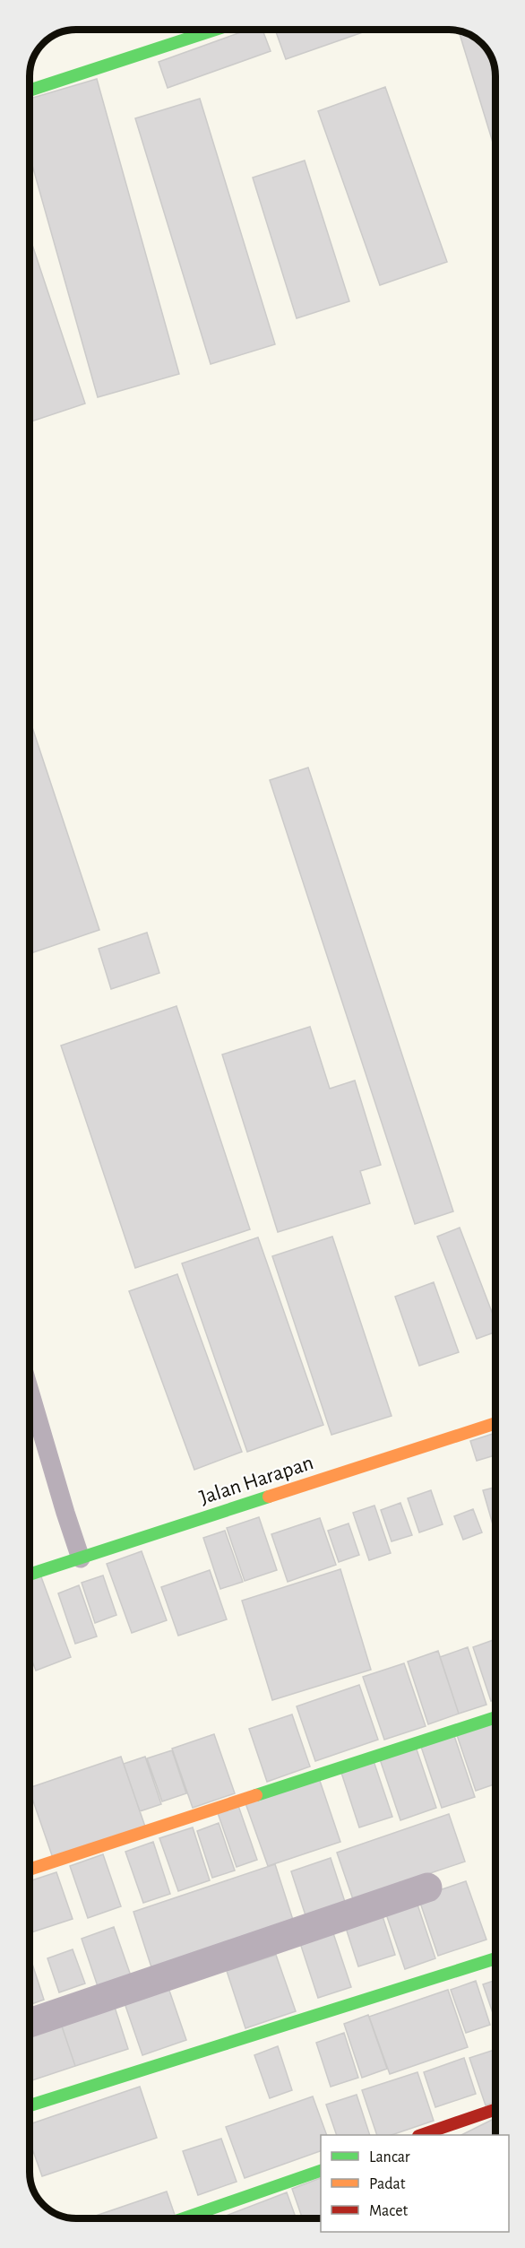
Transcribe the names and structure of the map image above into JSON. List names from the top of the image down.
{
  "streets": {
    "street": ["Jalan Harapan"]
  },
  "legend": ["Lancar", "Padat", "Macet"]
}
